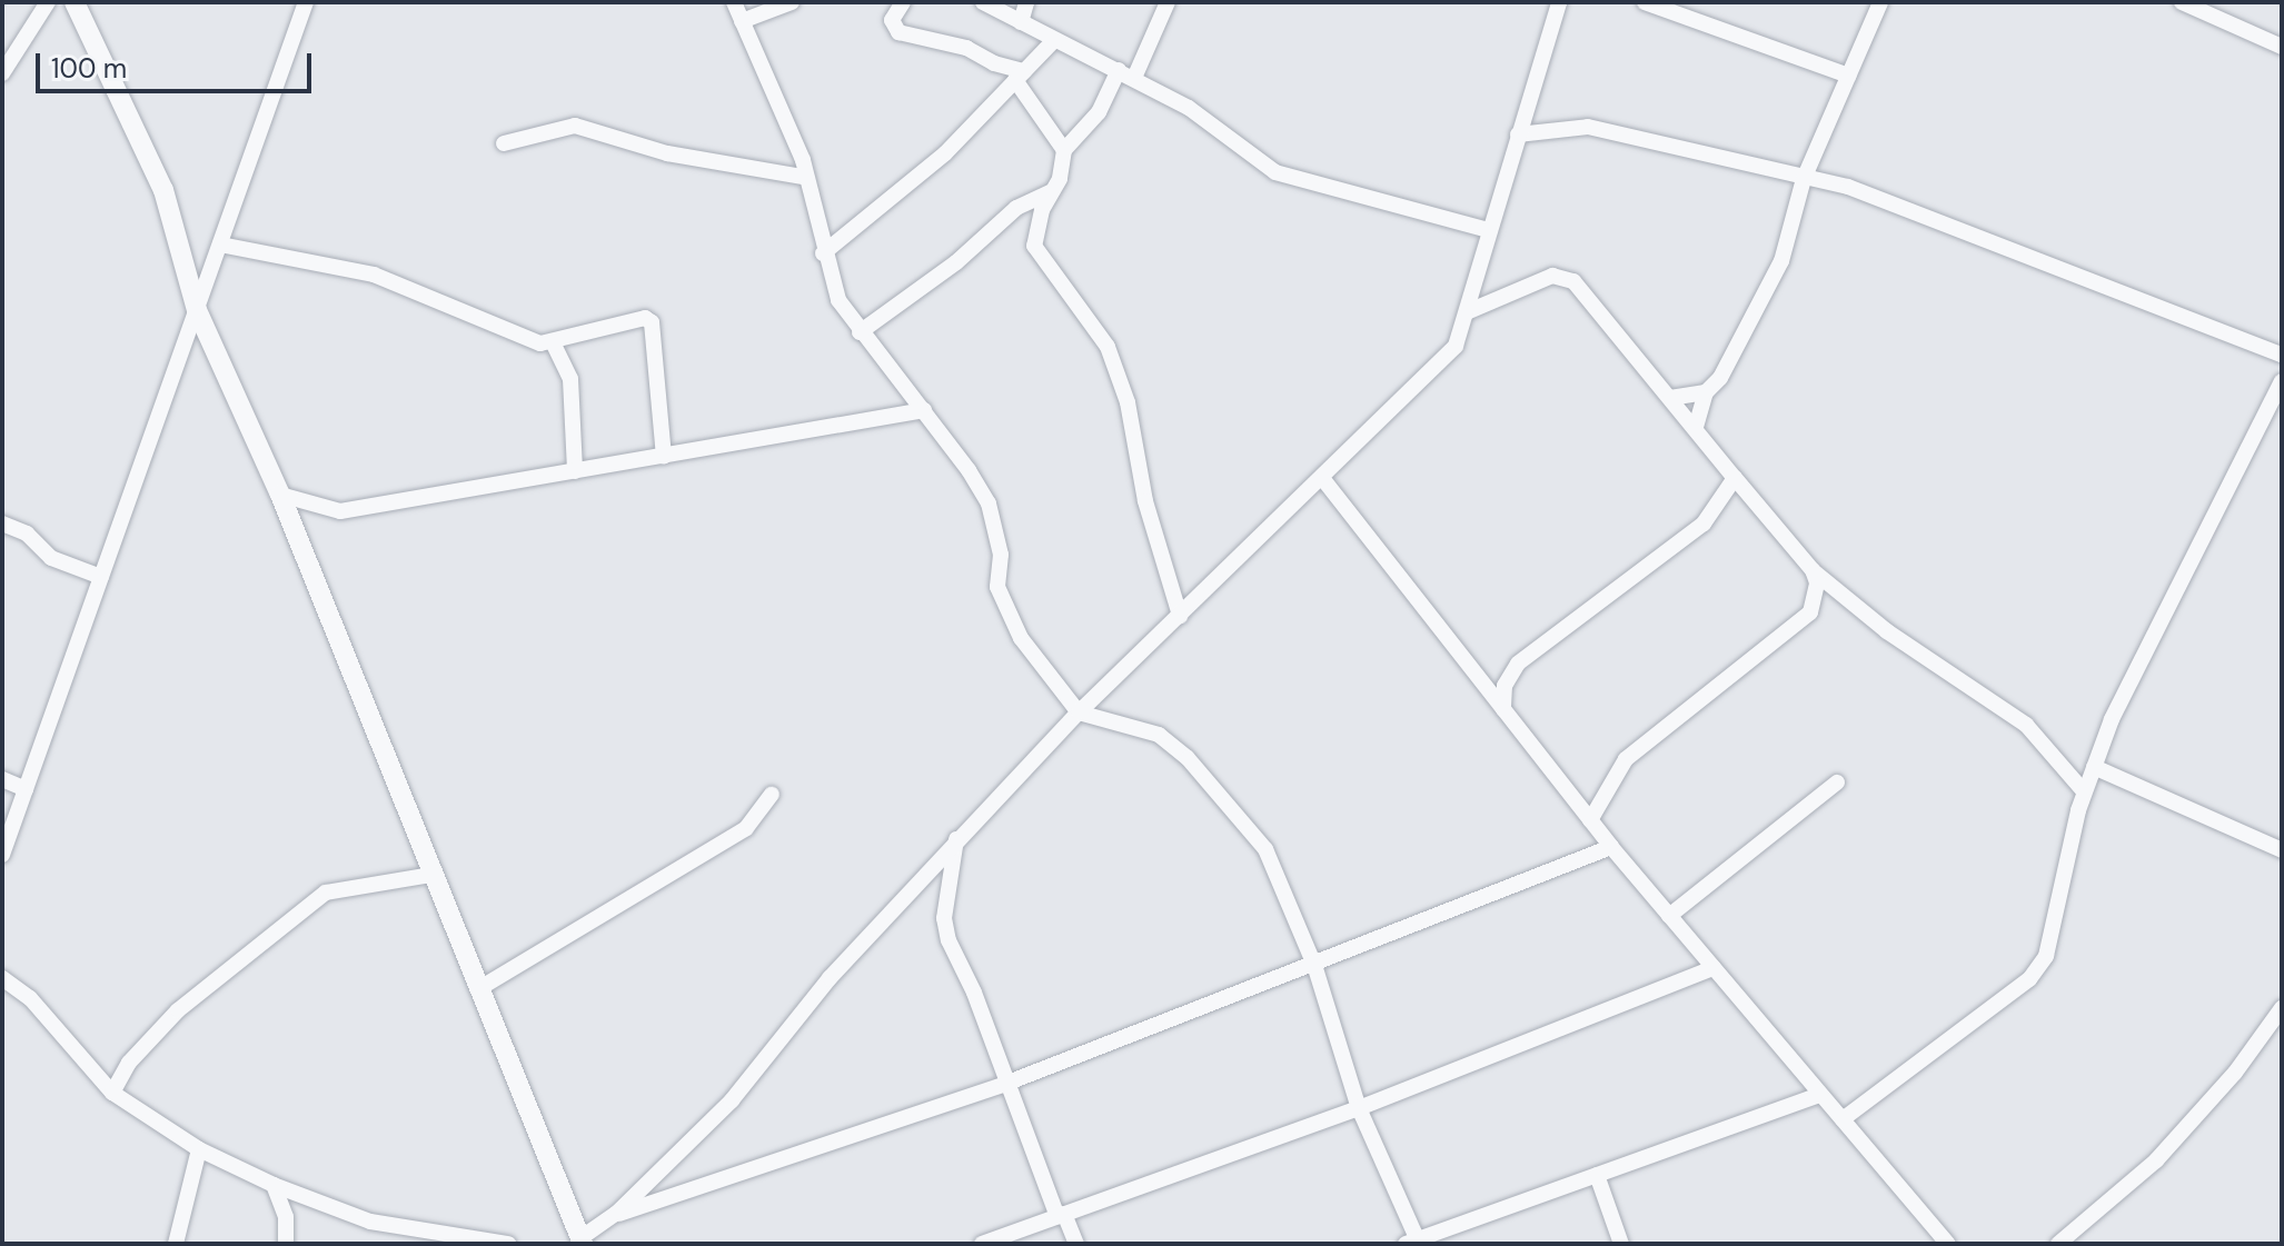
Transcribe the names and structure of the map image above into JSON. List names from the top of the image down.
{
  "scale_bar": "100 m"
}
